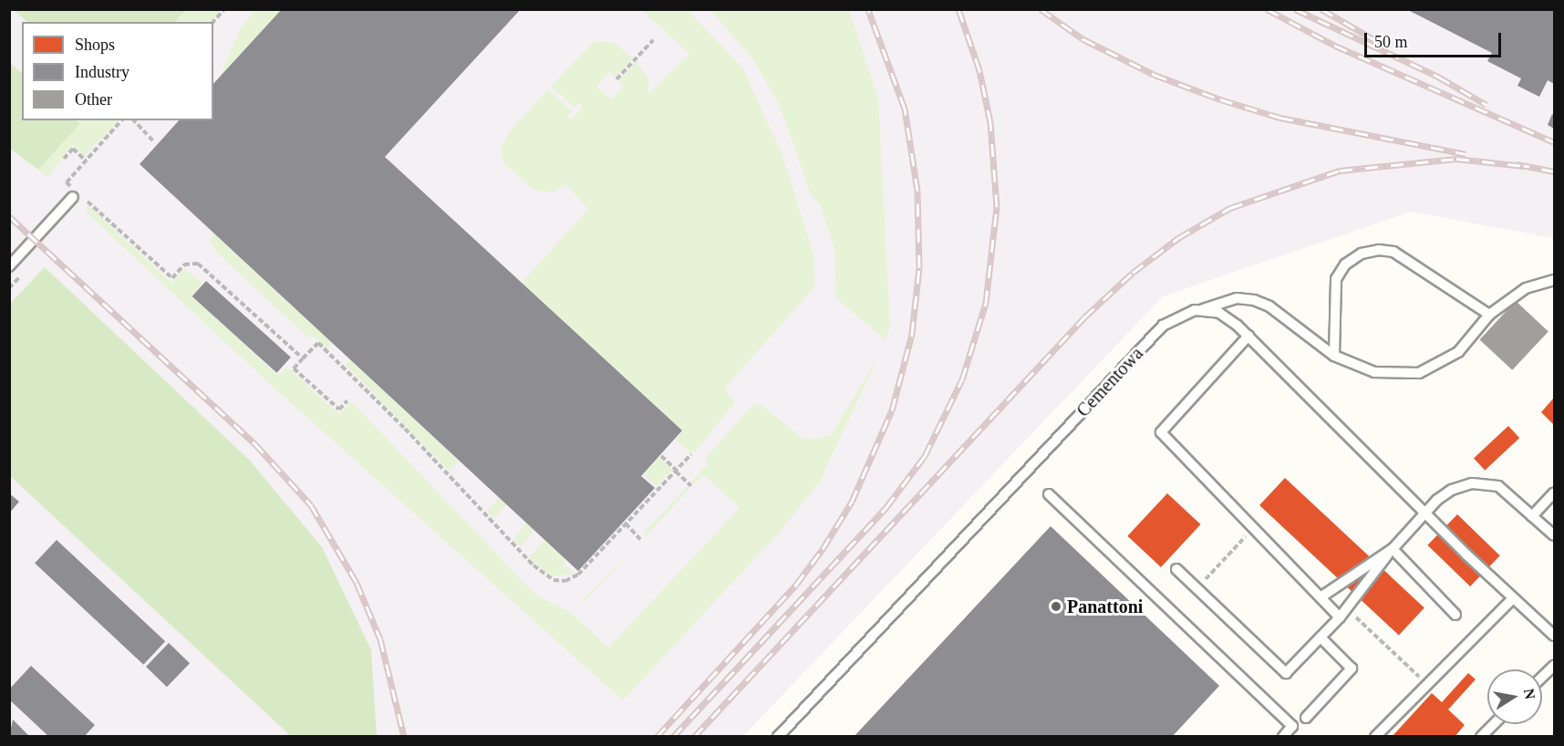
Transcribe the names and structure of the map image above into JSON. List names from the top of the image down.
{
  "streets": {
    "lane": ["Cementowa"]
  },
  "places": ["Panattoni"],
  "legend": ["Shops", "Industry", "Other"],
  "scale_bar": "50 m",
  "north": "right"
}
